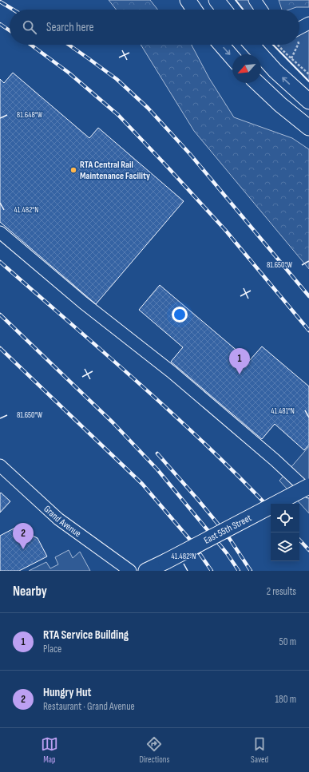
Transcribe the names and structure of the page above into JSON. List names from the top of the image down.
{
  "streets": {
    "main road": ["East 55th Street"],
    "street": ["Grand Avenue"]
  },
  "places": ["RTA Central Rail Maintenance Facility"],
  "north": "bottom left",
  "page": {
    "search": "Search here",
    "pins": ["1", "2"],
    "heading": ["Nearby", "2 results"],
    "list": [
      {
        "mark": "1",
        "name": "RTA Service Building",
        "note": "Place",
        "value": "50 m"
      },
      {
        "mark": "2",
        "name": "Hungry Hut",
        "note": "Restaurant · Grand Avenue",
        "value": "180 m"
      }
    ],
    "nav": ["Map", "Directions", "Saved"]
  },
  "coordinates": [
    "81.648°W",
    "41.482°N",
    "81.650°W",
    "41.481°N"
  ]
}
